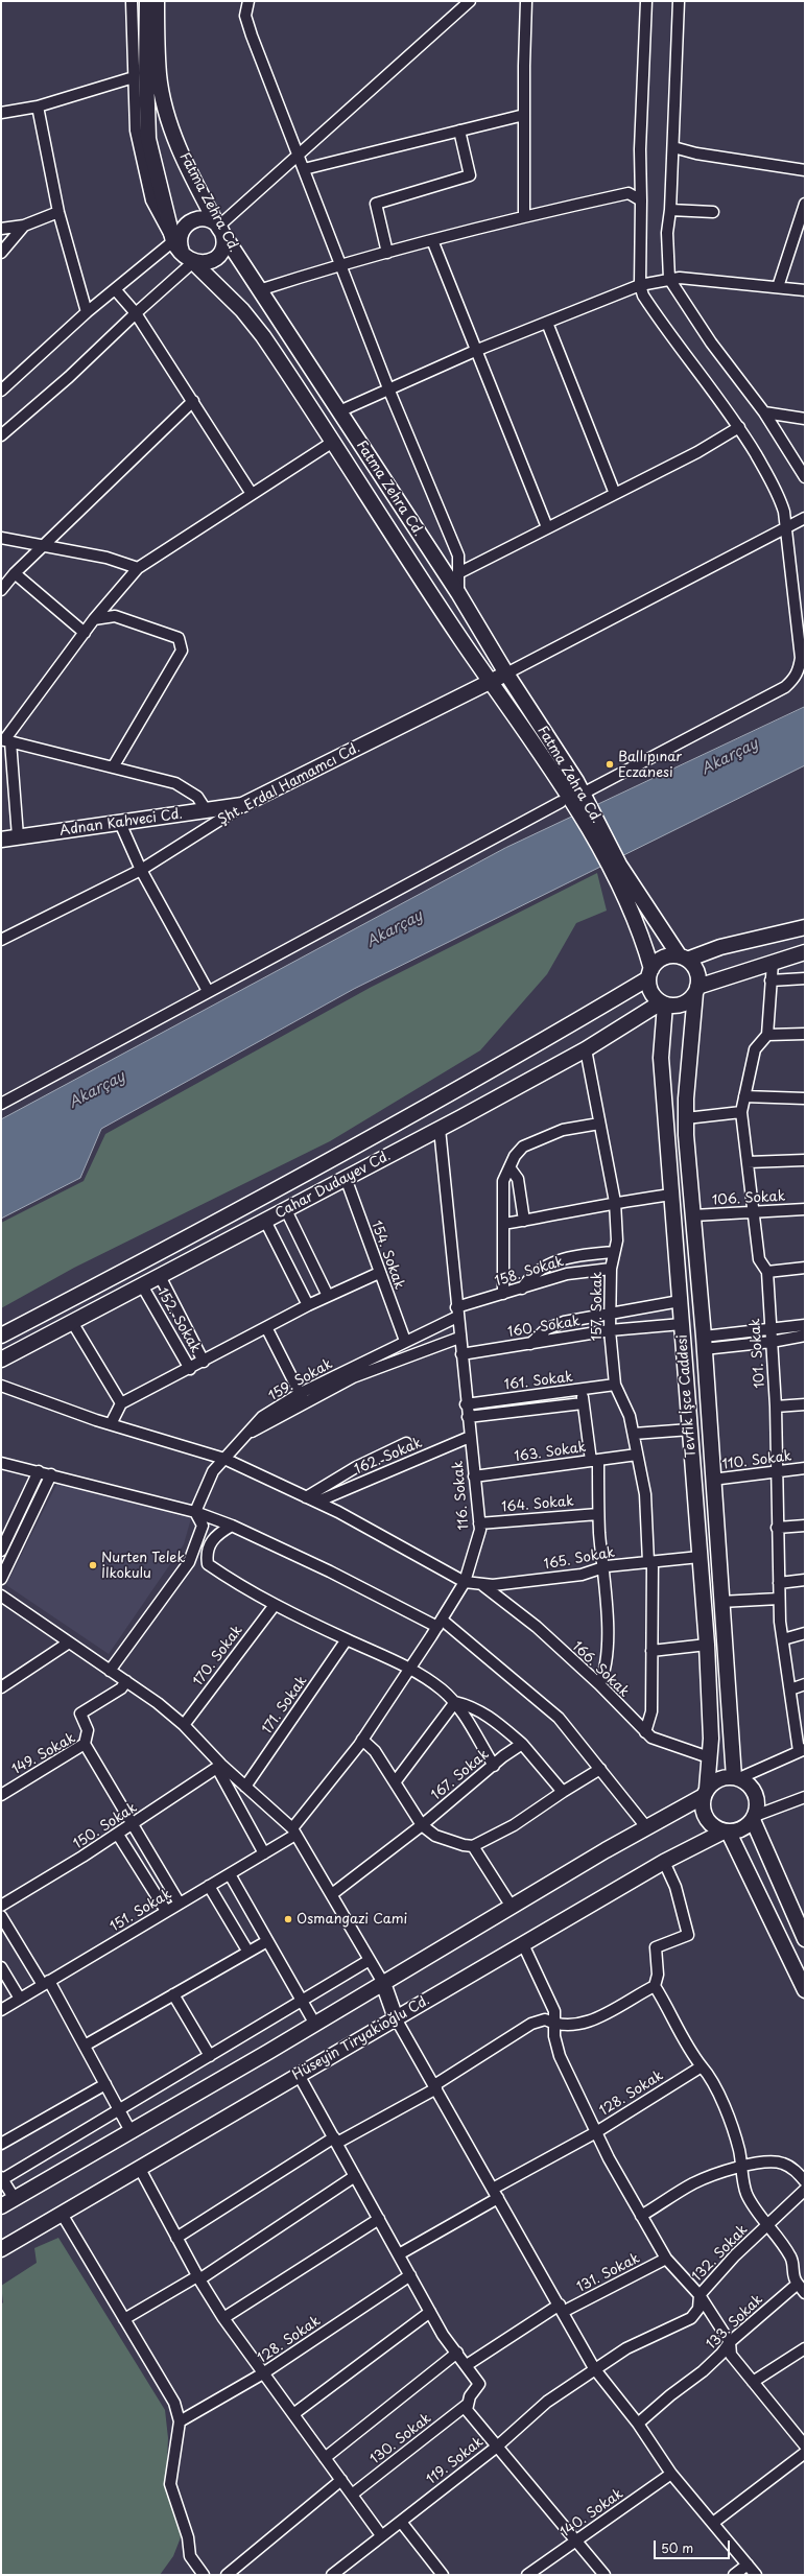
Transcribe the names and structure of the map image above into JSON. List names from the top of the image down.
{
  "streets": {
    "main road": [
      "Fatma Zehra Cd.",
      "Şht. Erdal Hamamcı Cd.",
      "Adnan Kahveci Cd.",
      "Cahar Dudayev Cd.",
      "Tevfik İşce Caddesi",
      "Hüseyin Tiryakioğlu Cd."
    ],
    "street": [
      "106. Sokak",
      "154. Sokak",
      "158. Sokak",
      "157. Sokak",
      "152. Sokak",
      "160. Sokak",
      "101. Sokak",
      "159. Sokak",
      "161. Sokak",
      "163. Sokak",
      "162. Sokak",
      "110. Sokak",
      "116. Sokak",
      "164. Sokak",
      "165. Sokak",
      "170. Sokak",
      "166. Sokak",
      "171. Sokak",
      "149. Sokak",
      "167. Sokak",
      "150. Sokak",
      "151. Sokak",
      "128. Sokak",
      "132. Sokak",
      "131. Sokak",
      "133. Sokak",
      "130. Sokak",
      "119. Sokak",
      "140. Sokak"
    ]
  },
  "crossings": [
    ["Fatma Zehra Cd.", "Şht. Erdal Hamamcı Cd."],
    ["Fatma Zehra Cd.", "Cahar Dudayev Cd."],
    ["Fatma Zehra Cd.", "Tevfik İşce Caddesi"],
    ["Şht. Erdal Hamamcı Cd.", "Adnan Kahveci Cd."],
    ["Cahar Dudayev Cd.", "154. Sokak"],
    ["Cahar Dudayev Cd.", "157. Sokak"],
    ["Cahar Dudayev Cd.", "152. Sokak"],
    ["Cahar Dudayev Cd.", "Tevfik İşce Caddesi"],
    ["Cahar Dudayev Cd.", "116. Sokak"],
    ["106. Sokak", "101. Sokak"],
    ["106. Sokak", "Tevfik İşce Caddesi"],
    ["154. Sokak", "159. Sokak"],
    ["158. Sokak", "157. Sokak"],
    ["158. Sokak", "159. Sokak"],
    ["158. Sokak", "116. Sokak"],
    ["157. Sokak", "160. Sokak"],
    ["157. Sokak", "161. Sokak"],
    ["157. Sokak", "165. Sokak"],
    ["157. Sokak", "166. Sokak"],
    ["160. Sokak", "Tevfik İşce Caddesi"],
    ["160. Sokak", "116. Sokak"],
    ["101. Sokak", "110. Sokak"],
    ["159. Sokak", "116. Sokak"],
    ["161. Sokak", "116. Sokak"],
    ["Tevfik İşce Caddesi", "110. Sokak"],
    ["Tevfik İşce Caddesi", "165. Sokak"],
    ["Tevfik İşce Caddesi", "166. Sokak"],
    ["Tevfik İşce Caddesi", "Hüseyin Tiryakioğlu Cd."],
    ["163. Sokak", "116. Sokak"],
    ["163. Sokak", "164. Sokak"],
    ["163. Sokak", "165. Sokak"],
    ["163. Sokak", "166. Sokak"],
    ["162. Sokak", "116. Sokak"],
    ["116. Sokak", "164. Sokak"],
    ["116. Sokak", "165. Sokak"],
    ["116. Sokak", "151. Sokak"],
    ["165. Sokak", "166. Sokak"],
    ["149. Sokak", "150. Sokak"],
    ["149. Sokak", "151. Sokak"],
    ["132. Sokak", "119. Sokak"]
  ],
  "water": ["Akarçay"],
  "places": ["Ballıpınar Eczanesi", "Nurten Telek İlkokulu", "Osmangazi Cami"],
  "scale_bar": "50 m"
}
